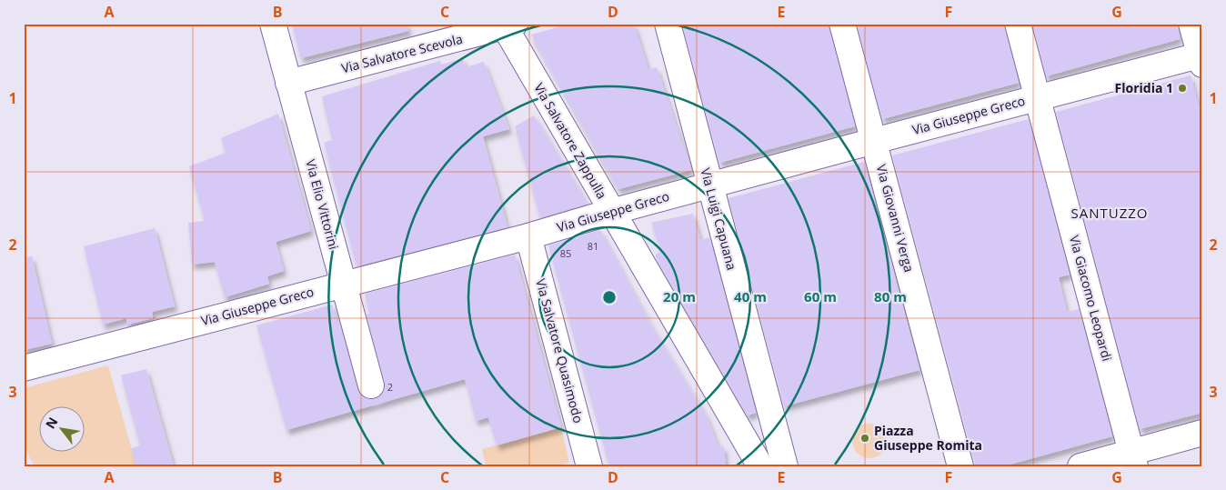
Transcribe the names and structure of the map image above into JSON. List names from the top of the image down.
{
  "streets": {
    "street": [
      "Via Salvatore Scevola",
      "Via Giuseppe Greco",
      "Via Salvatore Zappulla",
      "Via Elio Vittorini",
      "Via Giovanni Verga",
      "Via Luigi Capuana",
      "Via Giacomo Leopardi",
      "Via Salvatore Quasimodo"
    ]
  },
  "crossings": [
    ["Via Salvatore Scevola", "Via Salvatore Zappulla"],
    ["Via Salvatore Scevola", "Via Elio Vittorini"],
    ["Via Giuseppe Greco", "Via Salvatore Zappulla"],
    ["Via Giuseppe Greco", "Via Elio Vittorini"],
    ["Via Giuseppe Greco", "Via Giovanni Verga"],
    ["Via Giuseppe Greco", "Via Luigi Capuana"],
    ["Via Giuseppe Greco", "Via Giacomo Leopardi"],
    ["Via Giuseppe Greco", "Via Salvatore Quasimodo"]
  ],
  "districts": ["SANTUZZO"],
  "places": ["Floridia 1", "Piazza Giuseppe Romita"],
  "house_numbers": ["81", "85", "2"],
  "north": "top left",
  "grid": {
    "columns": [
      "A",
      "B",
      "C",
      "D",
      "E",
      "F",
      "G"
    ],
    "rows": ["1", "2", "3"]
  },
  "rings": [
    "20 m",
    "40 m",
    "60 m",
    "80 m"
  ]
}
